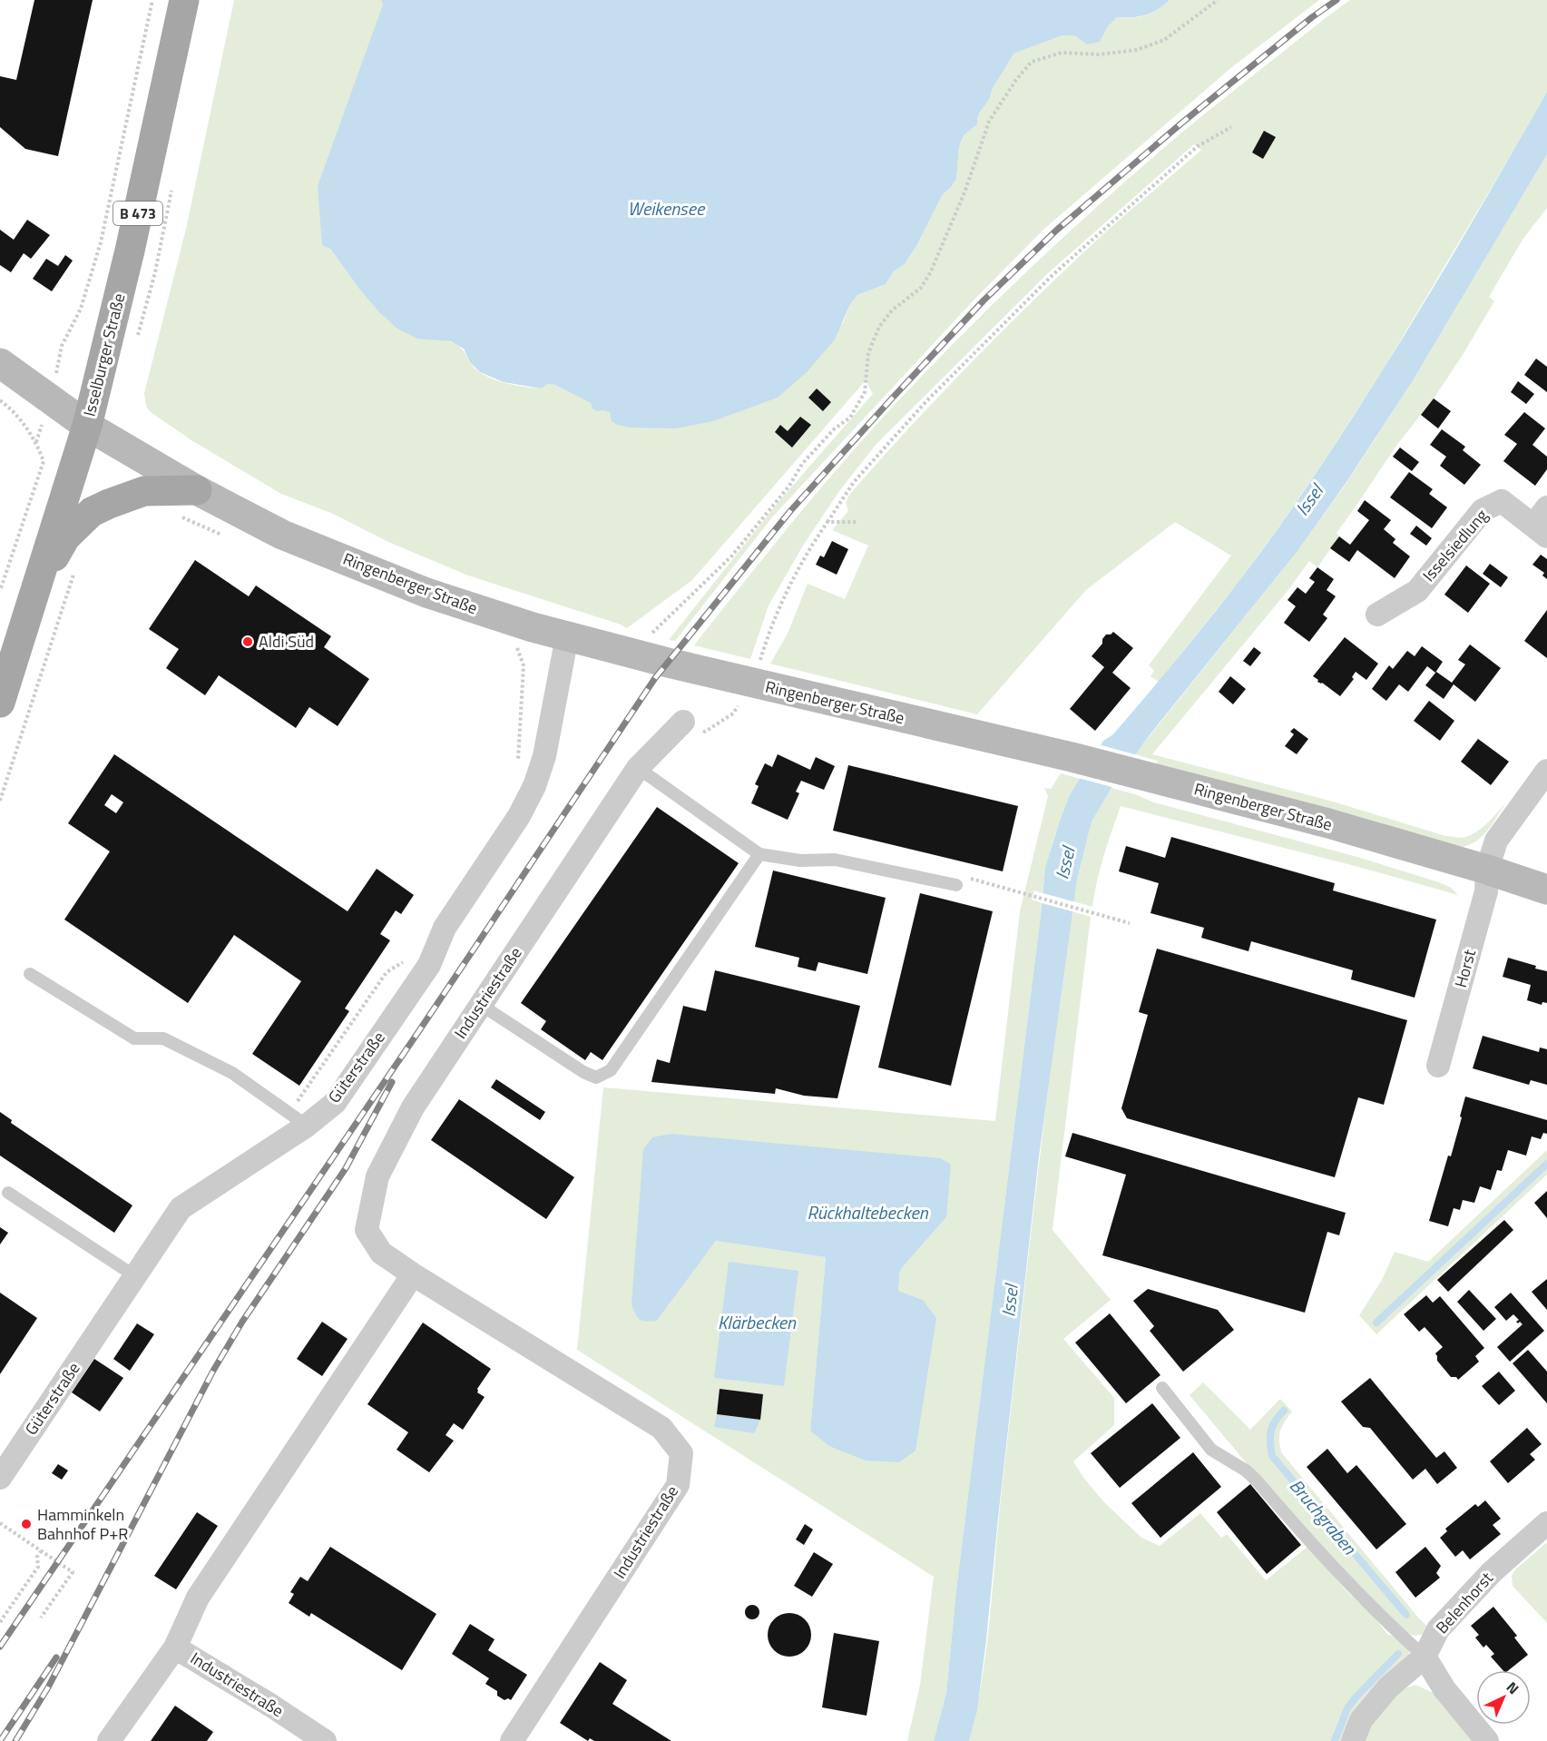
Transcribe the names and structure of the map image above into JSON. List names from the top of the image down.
{
  "streets": {
    "main road": ["B 473", "Isselburger Straße", "Ringenberger Straße"],
    "street": [
      "Isselsiedlung",
      "Horst",
      "Industriestraße",
      "Güterstraße",
      "Belenhorst"
    ]
  },
  "crossings": [
    ["Isselburger Straße", "Ringenberger Straße"],
    ["Ringenberger Straße", "Horst"],
    ["Ringenberger Straße", "Güterstraße"]
  ],
  "water": [
    "Weikensee",
    "Issel",
    "Rückhaltebecken",
    "Klärbecken",
    "Bruchgraben"
  ],
  "places": ["Aldi Süd", "Hamminkeln Bahnhof P+R"],
  "north": "top right"
}
